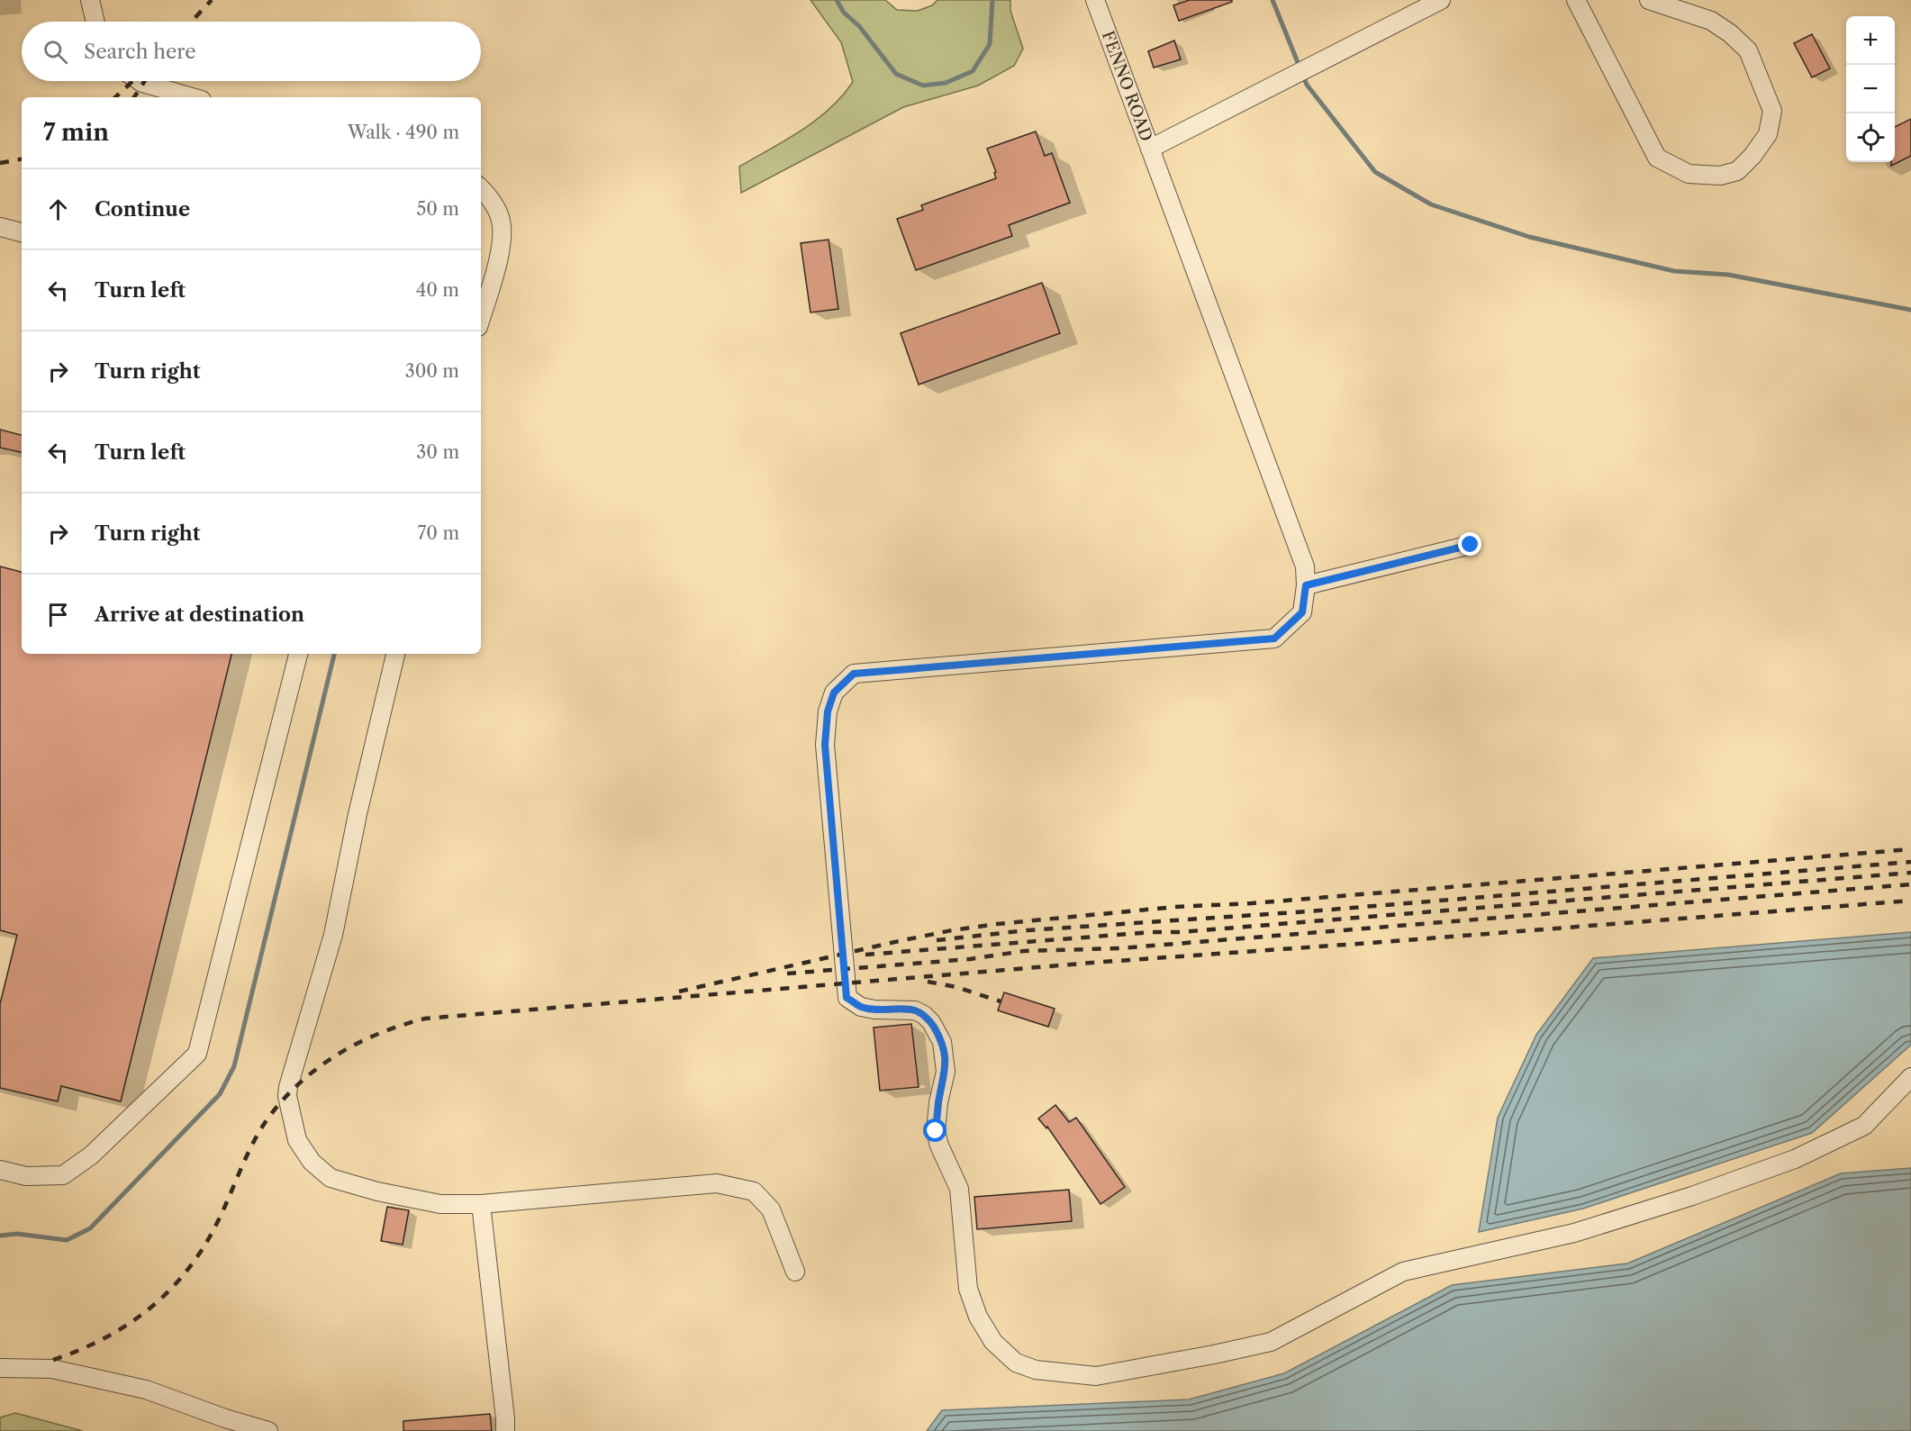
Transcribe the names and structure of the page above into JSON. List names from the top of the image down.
{
  "streets": {
    "street": ["FENNO ROAD"]
  },
  "page": {
    "map_buttons": ["+", "−"],
    "search": "Search here",
    "heading": ["7 min", "Walk · 490 m"],
    "list": [
      ["Continue", "50 m"],
      ["Turn left", "40 m"],
      ["Turn right", "300 m"],
      ["Turn left", "30 m"],
      ["Turn right", "70 m"],
      "Arrive at destination"
    ]
  }
}
